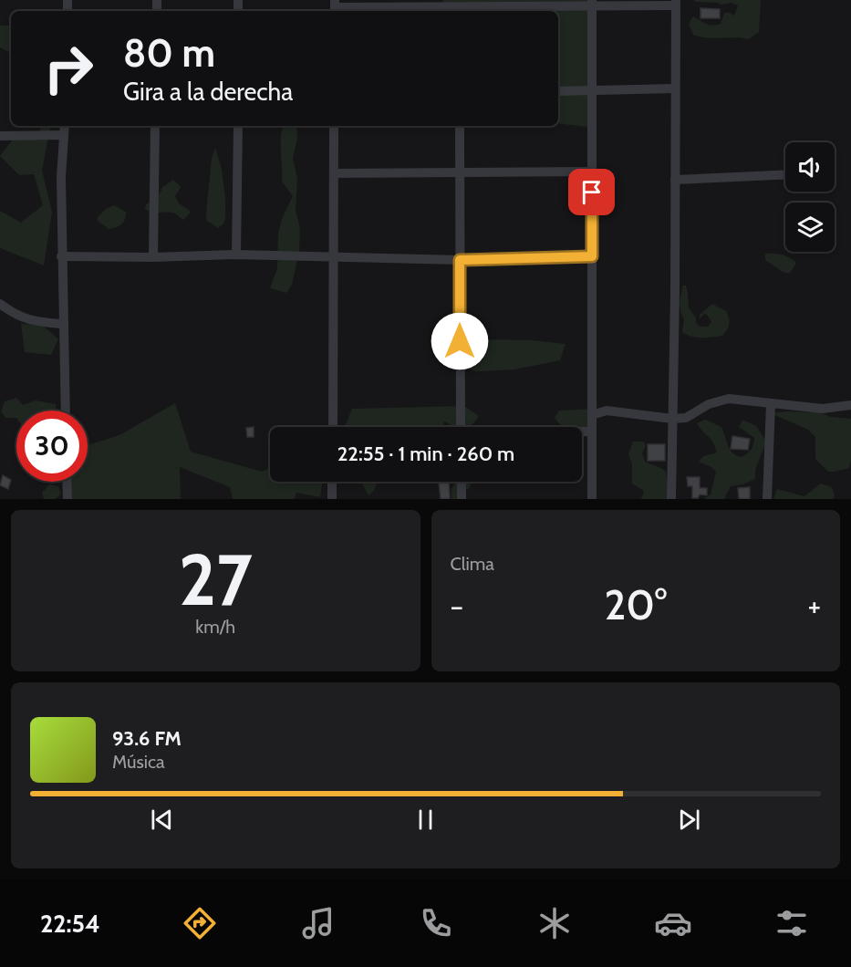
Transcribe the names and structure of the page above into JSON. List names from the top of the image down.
{
  "page": {
    "turn": ["80 m", "Gira a la derecha"],
    "limit": "30",
    "trip": "22:55 · 1 min · 260 m",
    "tile": [
      ["27", "km/h"],
      "Clima"
    ],
    "heat": ["−", "20°", "+"],
    "song": ["93.6 FM", "Música"],
    "tabs": "22:54"
  }
}
